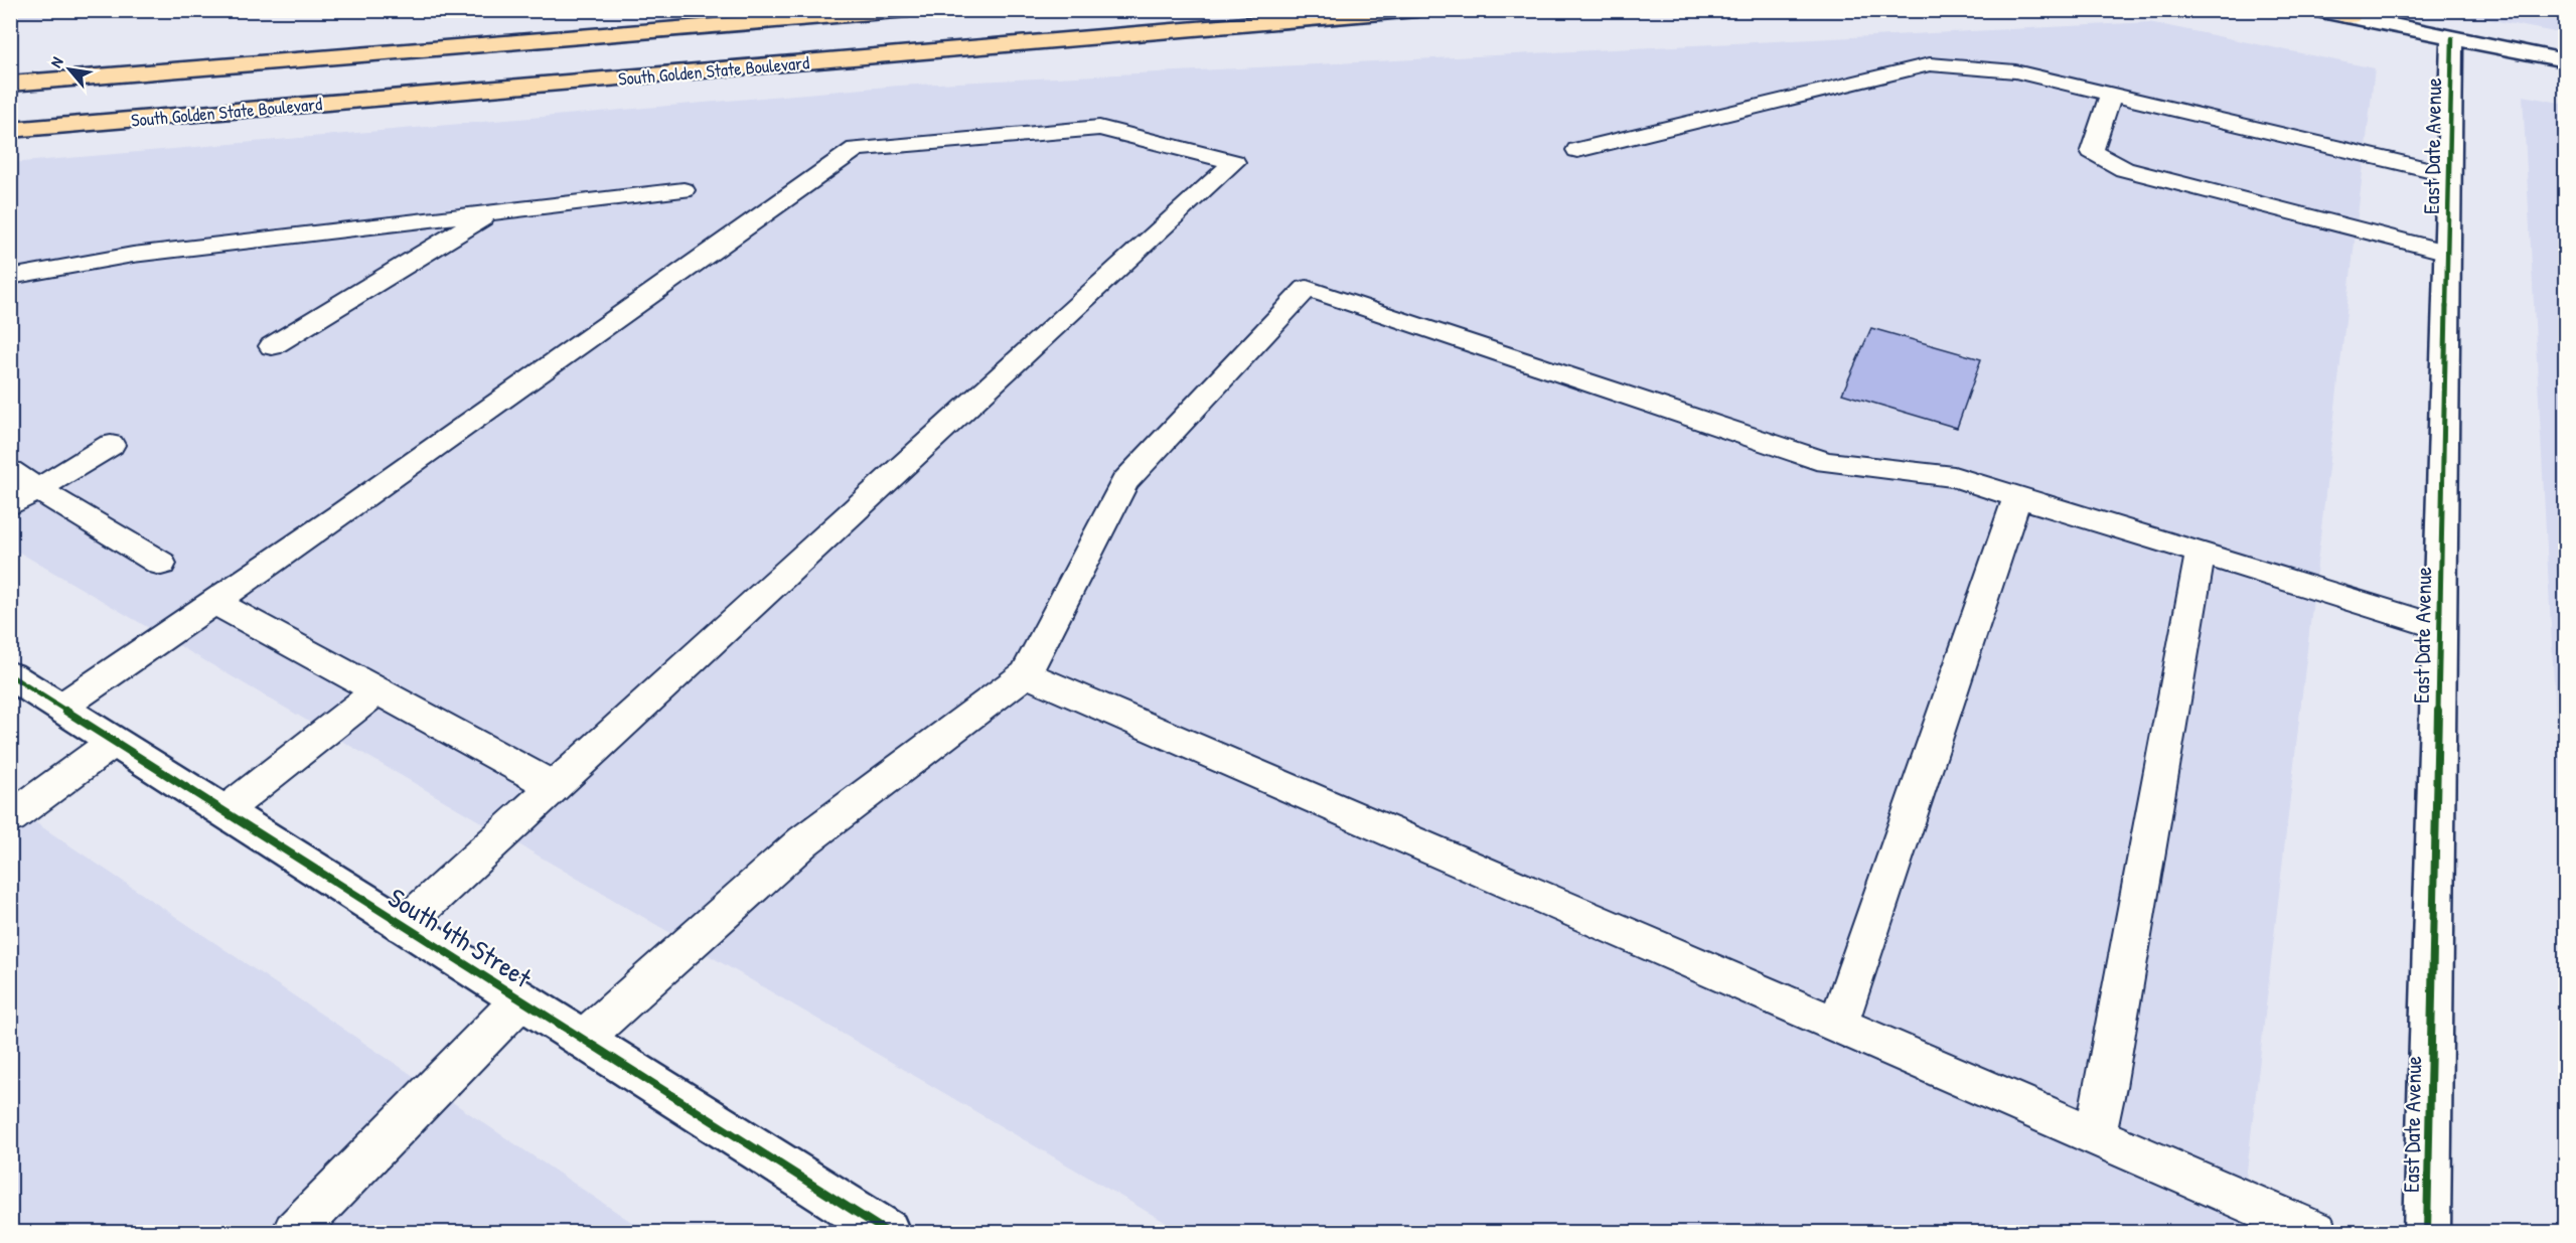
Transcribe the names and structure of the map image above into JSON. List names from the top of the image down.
{
  "streets": {
    "main road": ["South Golden State Boulevard"],
    "street": ["East Date Avenue", "South 4th Street"]
  },
  "north": "top left"
}
